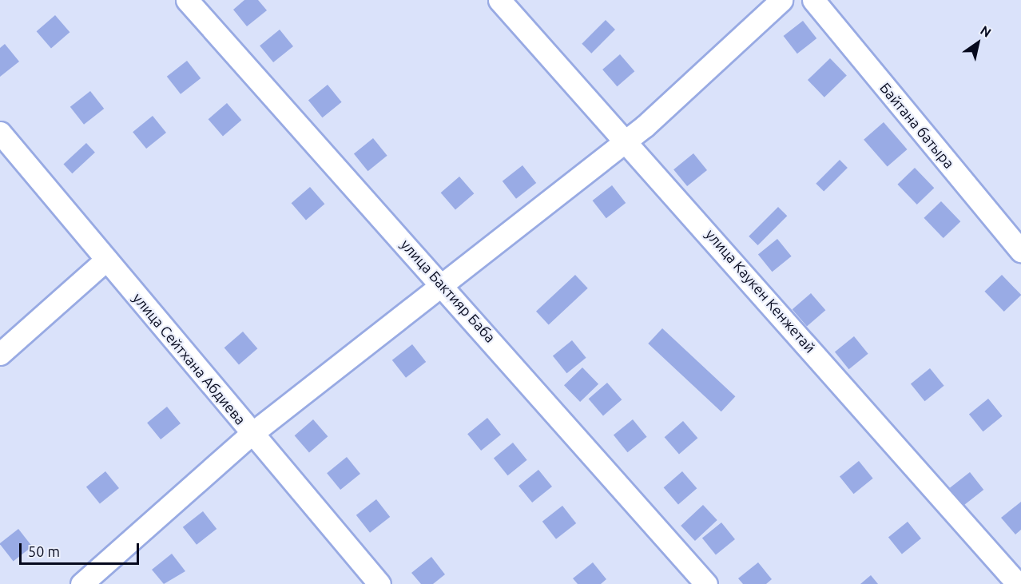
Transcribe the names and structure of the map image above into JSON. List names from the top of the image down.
{
  "streets": {
    "street": [
      "Байтана батыра",
      "улица Бактияр Баба",
      "улица Каукен Кенжетай",
      "улица Сейтхана Абдиева"
    ]
  },
  "scale_bar": "50 m",
  "north": "top right"
}
